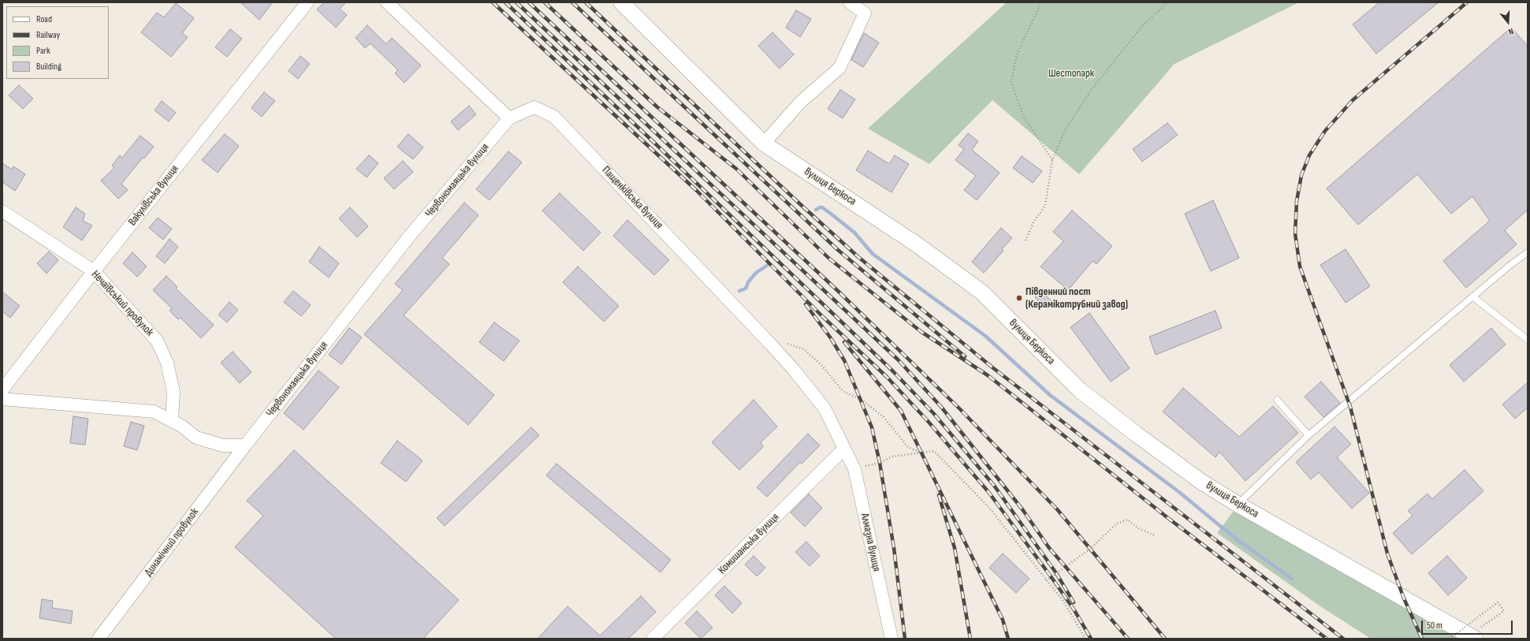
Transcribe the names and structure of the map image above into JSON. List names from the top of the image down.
{
  "streets": {
    "street": [
      "Червономаяцька вулиця",
      "вулиця Беркоса",
      "Вакулівська вулиця",
      "Пащенківська вулиця",
      "Нечаївський провулок",
      "Динамічний провулок",
      "Алмазна вулиця",
      "Комишанська вулиця"
    ]
  },
  "crossings": [
    ["Червономаяцька вулиця", "Пащенківська вулиця"],
    ["Червономаяцька вулиця", "Динамічний провулок"],
    ["Вакулівська вулиця", "Нечаївський провулок"],
    ["Пащенківська вулиця", "Алмазна вулиця"],
    ["Пащенківська вулиця", "Комишанська вулиця"],
    ["Алмазна вулиця", "Комишанська вулиця"]
  ],
  "parks": ["Шестопарк"],
  "places": ["Південний пост (Керамікотрубний завод)"],
  "legend": [
    "Road",
    "Railway",
    "Park",
    "Building"
  ],
  "scale_bar": "50 m",
  "north": "bottom"
}
